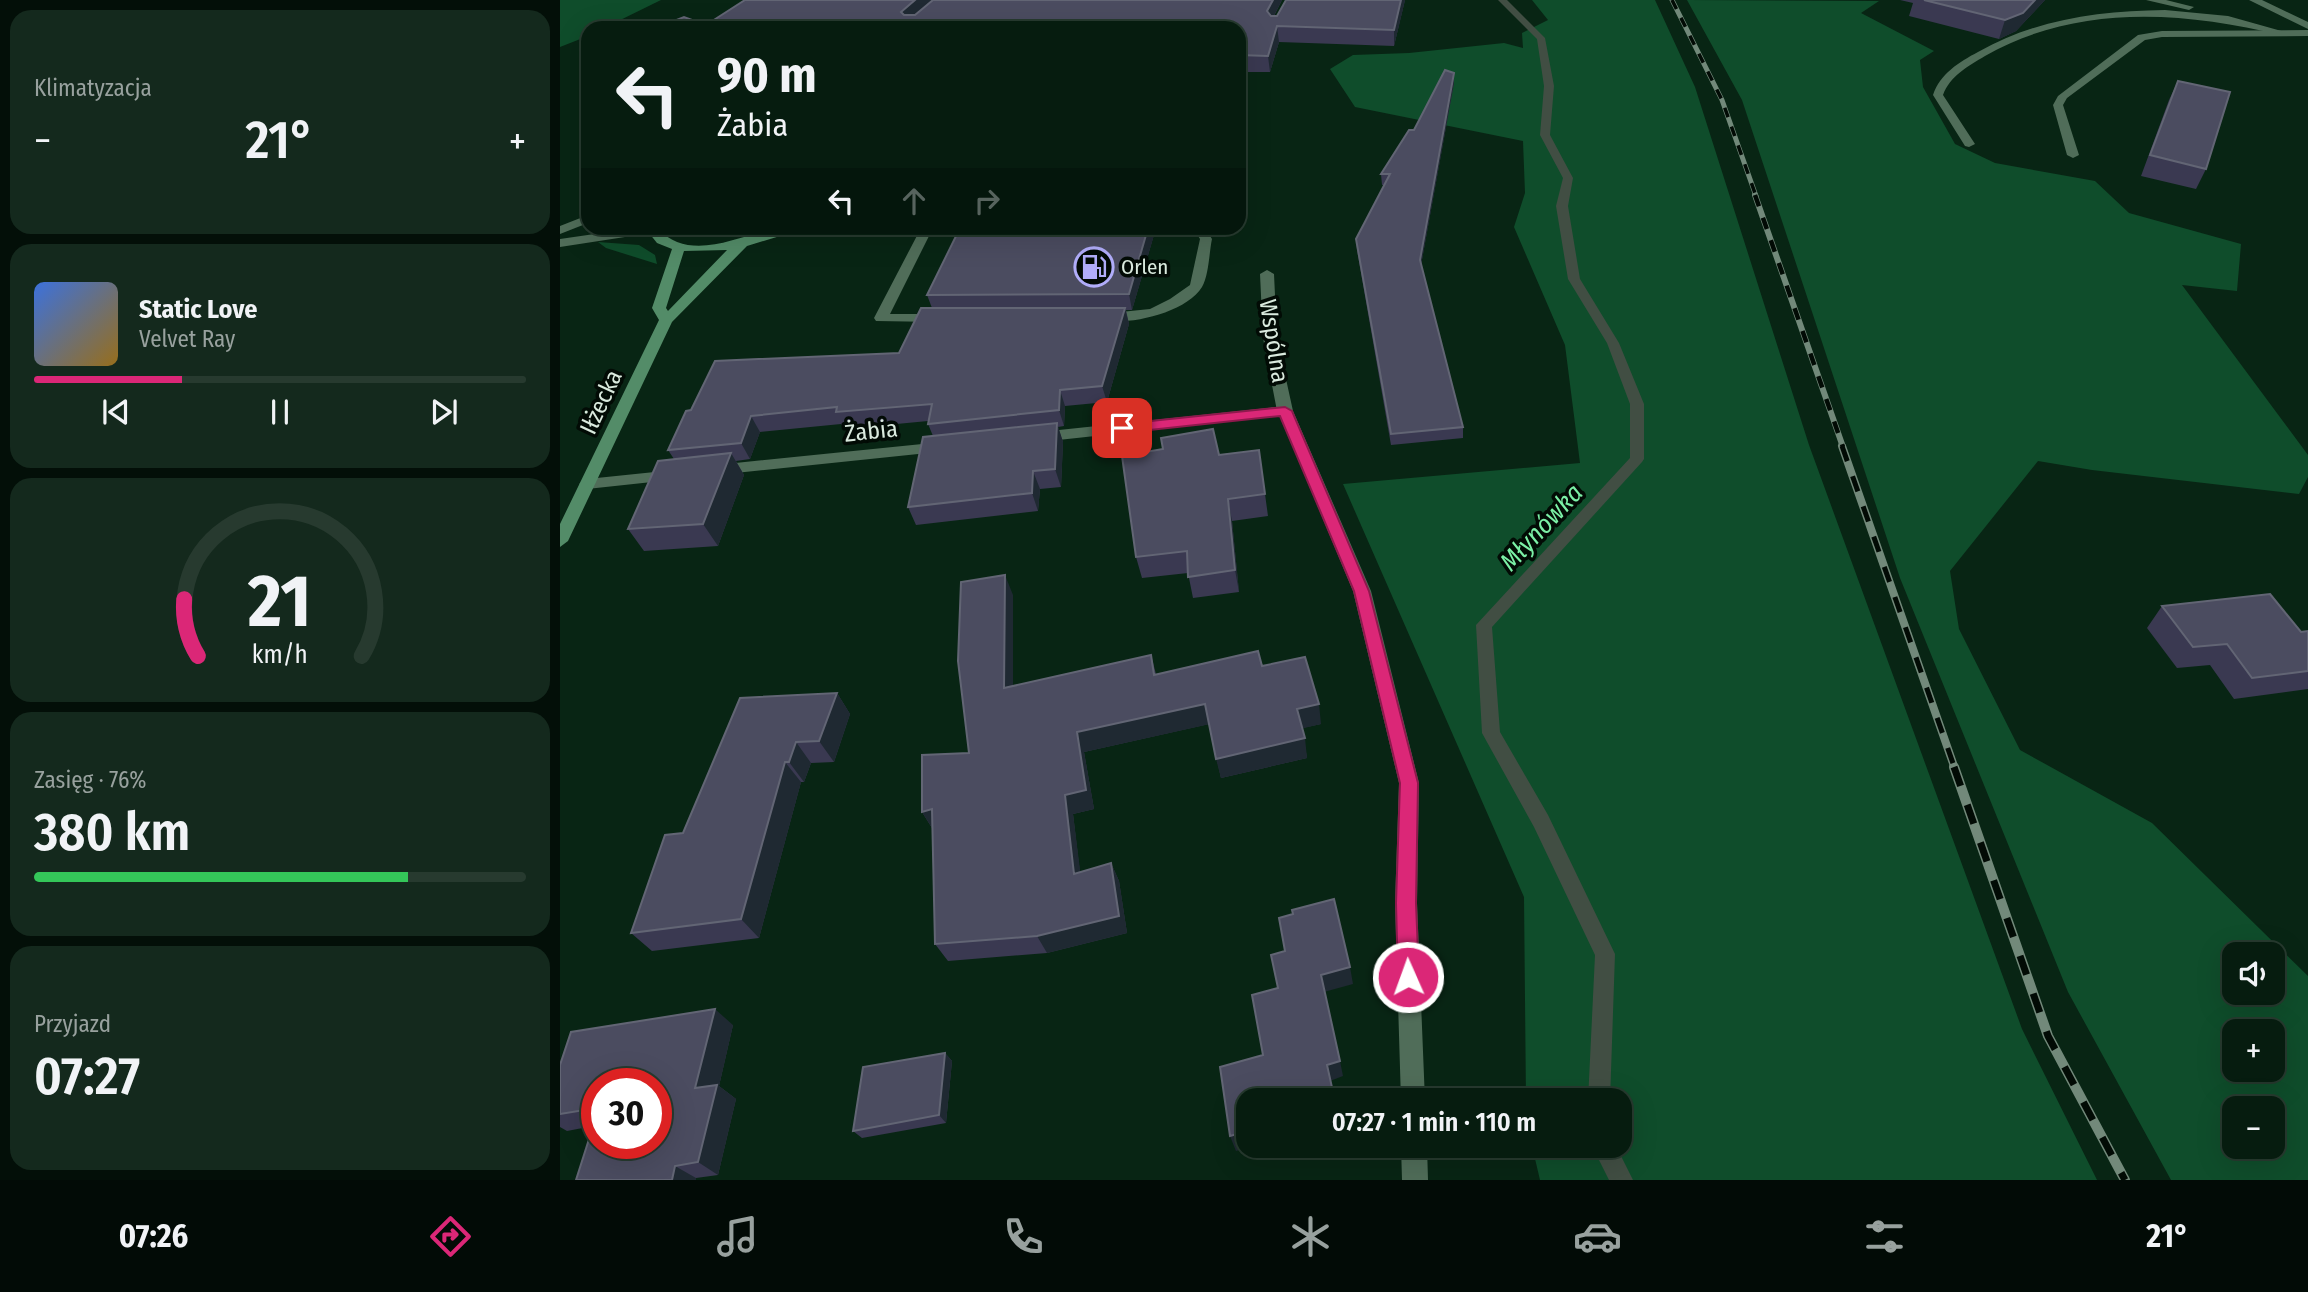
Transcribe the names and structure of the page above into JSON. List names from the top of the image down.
{
  "streets": {
    "main road": ["Iłżecka"],
    "street": ["Wspólna", "Żabia"]
  },
  "crossings": [
    ["Iłżecka", "Żabia"]
  ],
  "water": ["Młynówka"],
  "places": {
    "fuel station": ["Orlen"]
  },
  "page": {
    "tile": [
      "Klimatyzacja",
      ["Zasięg · 76%", "380 km"],
      ["Przyjazd", "07:27"]
    ],
    "turn": ["90 m", "Żabia"],
    "heat": ["−", "21°", "+"],
    "song": ["Static Love", "Velvet Ray"],
    "map_buttons": ["+", "−"],
    "limit": "30",
    "trip": "07:27 · 1 min · 110 m",
    "tabs": ["07:26", "21°"],
    "gauge": ["21", "km/h"]
  }
}
